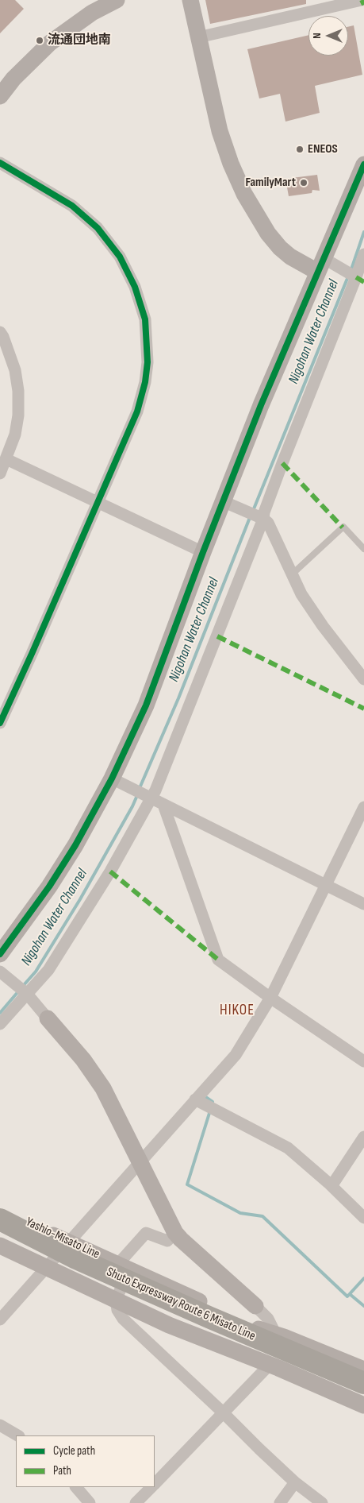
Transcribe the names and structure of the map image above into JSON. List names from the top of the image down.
{
  "streets": {
    "highway": ["Shuto Expressway Route 6 Misato Line"],
    "street": ["Yashio-Misato Line"]
  },
  "districts": ["HIKOE"],
  "water": ["Nigohan Water Channel"],
  "places": ["流通団地南", "ENEOS", "FamilyMart"],
  "legend": ["Cycle path", "Path"],
  "north": "left"
}
